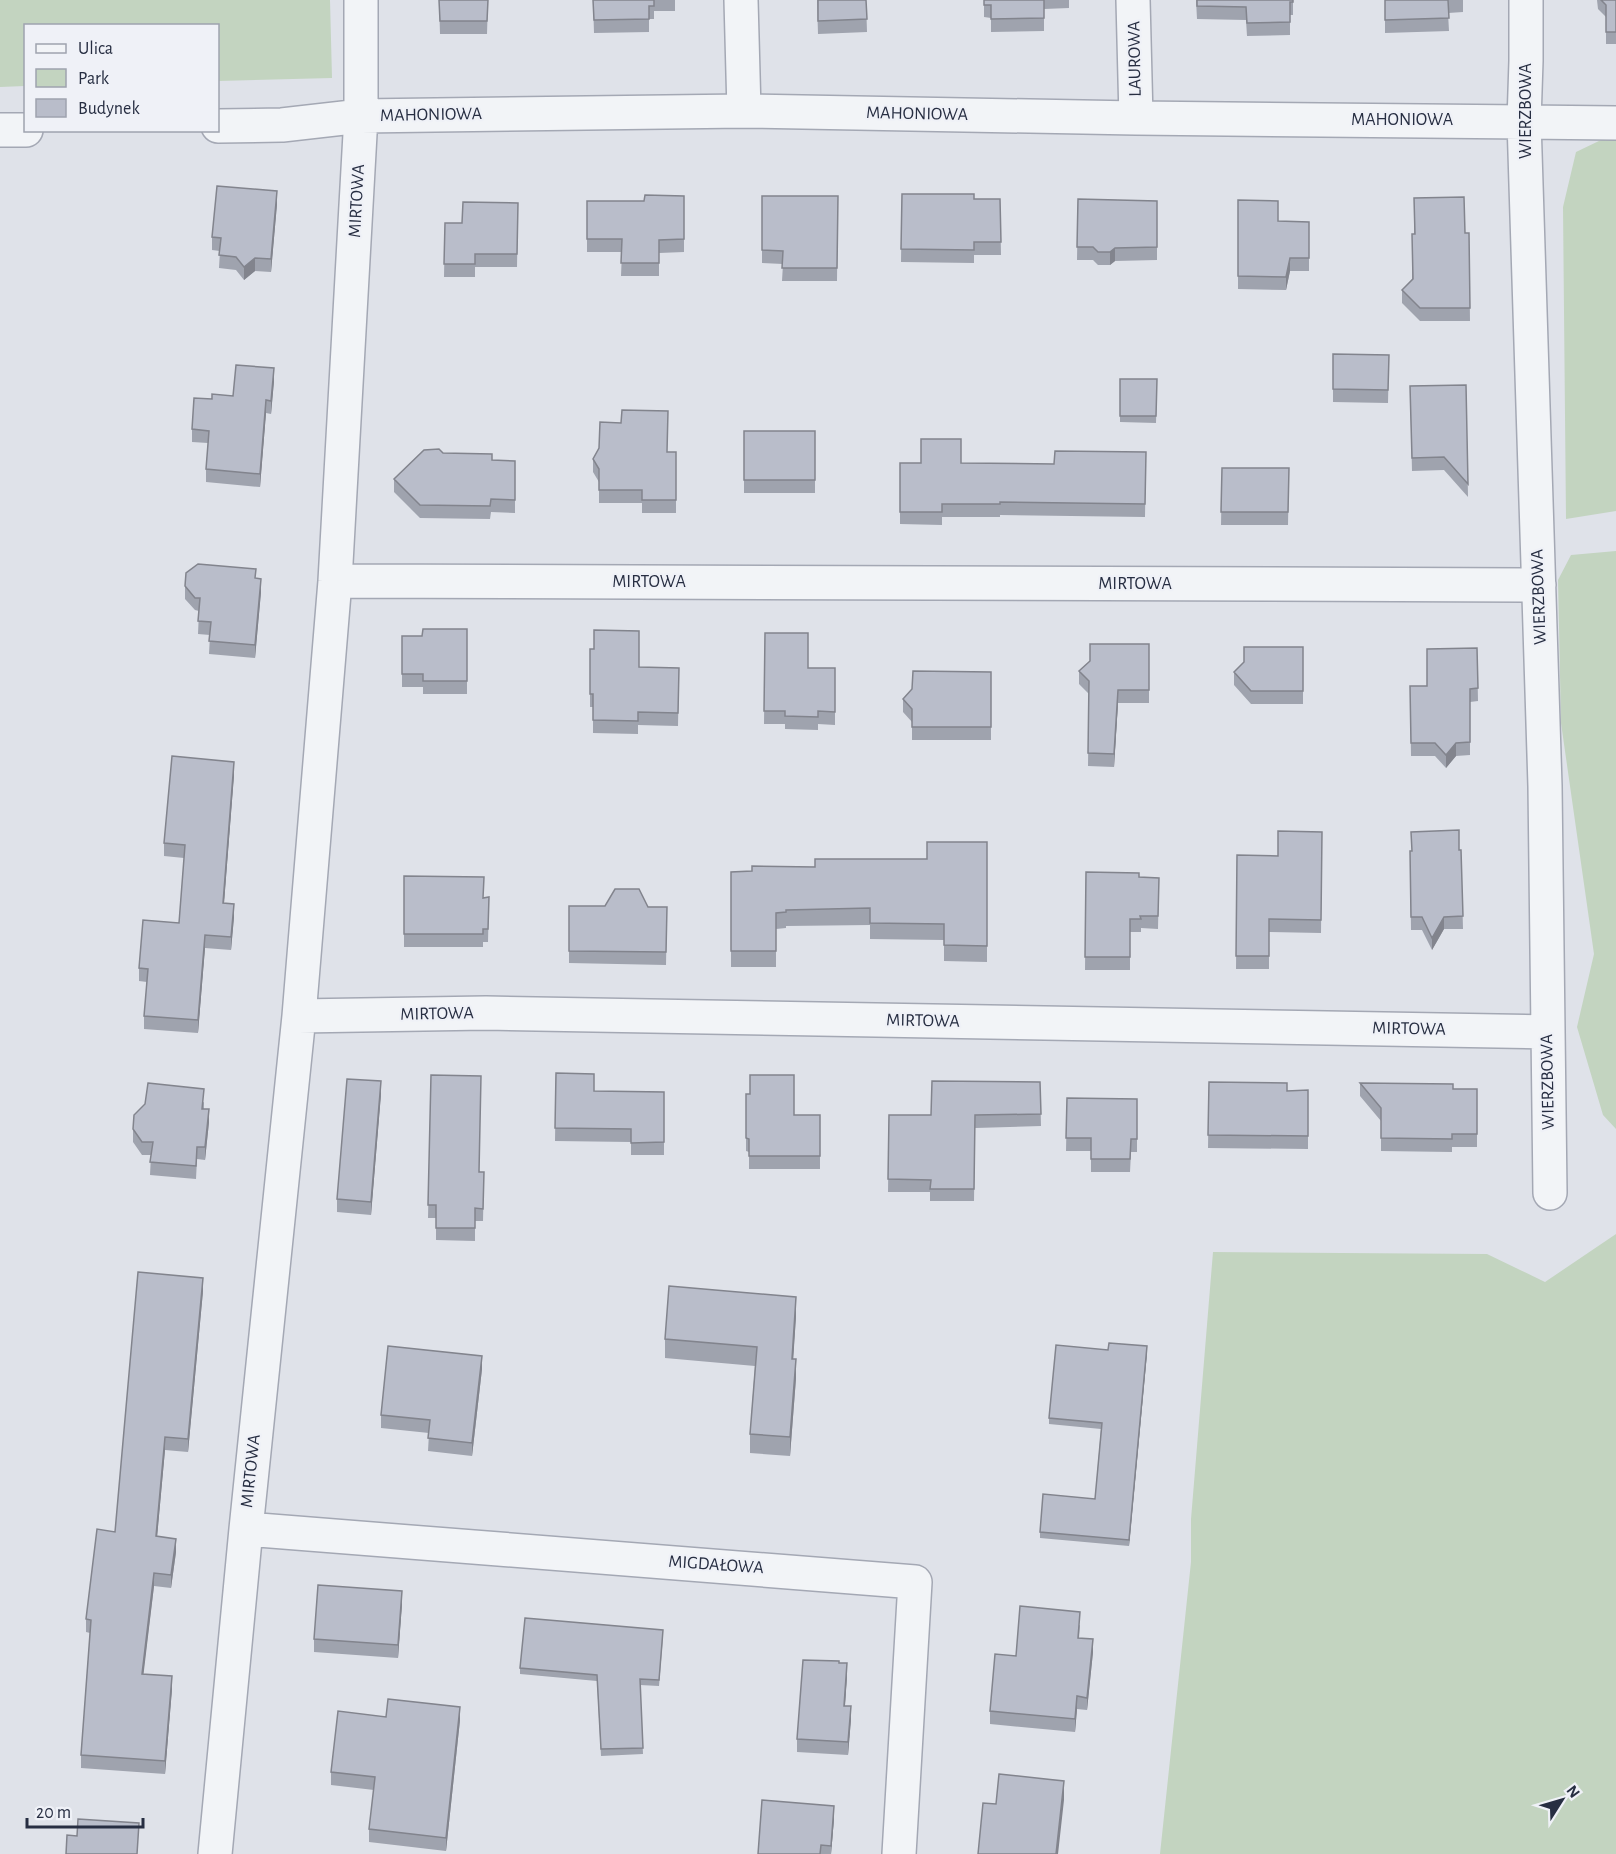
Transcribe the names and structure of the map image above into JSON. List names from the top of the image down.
{
  "streets": {
    "street": [
      "LAUROWA",
      "WIERZBOWA",
      "MAHONIOWA",
      "MIRTOWA",
      "MIGDAŁOWA"
    ]
  },
  "crossings": [
    ["LAUROWA", "MAHONIOWA"],
    ["WIERZBOWA", "MAHONIOWA"],
    ["WIERZBOWA", "MIRTOWA"],
    ["MAHONIOWA", "MIRTOWA"],
    ["MIRTOWA", "MIGDAŁOWA"]
  ],
  "legend": ["Ulica", "Park", "Budynek"],
  "scale_bar": "20 m",
  "north": "top right"
}
